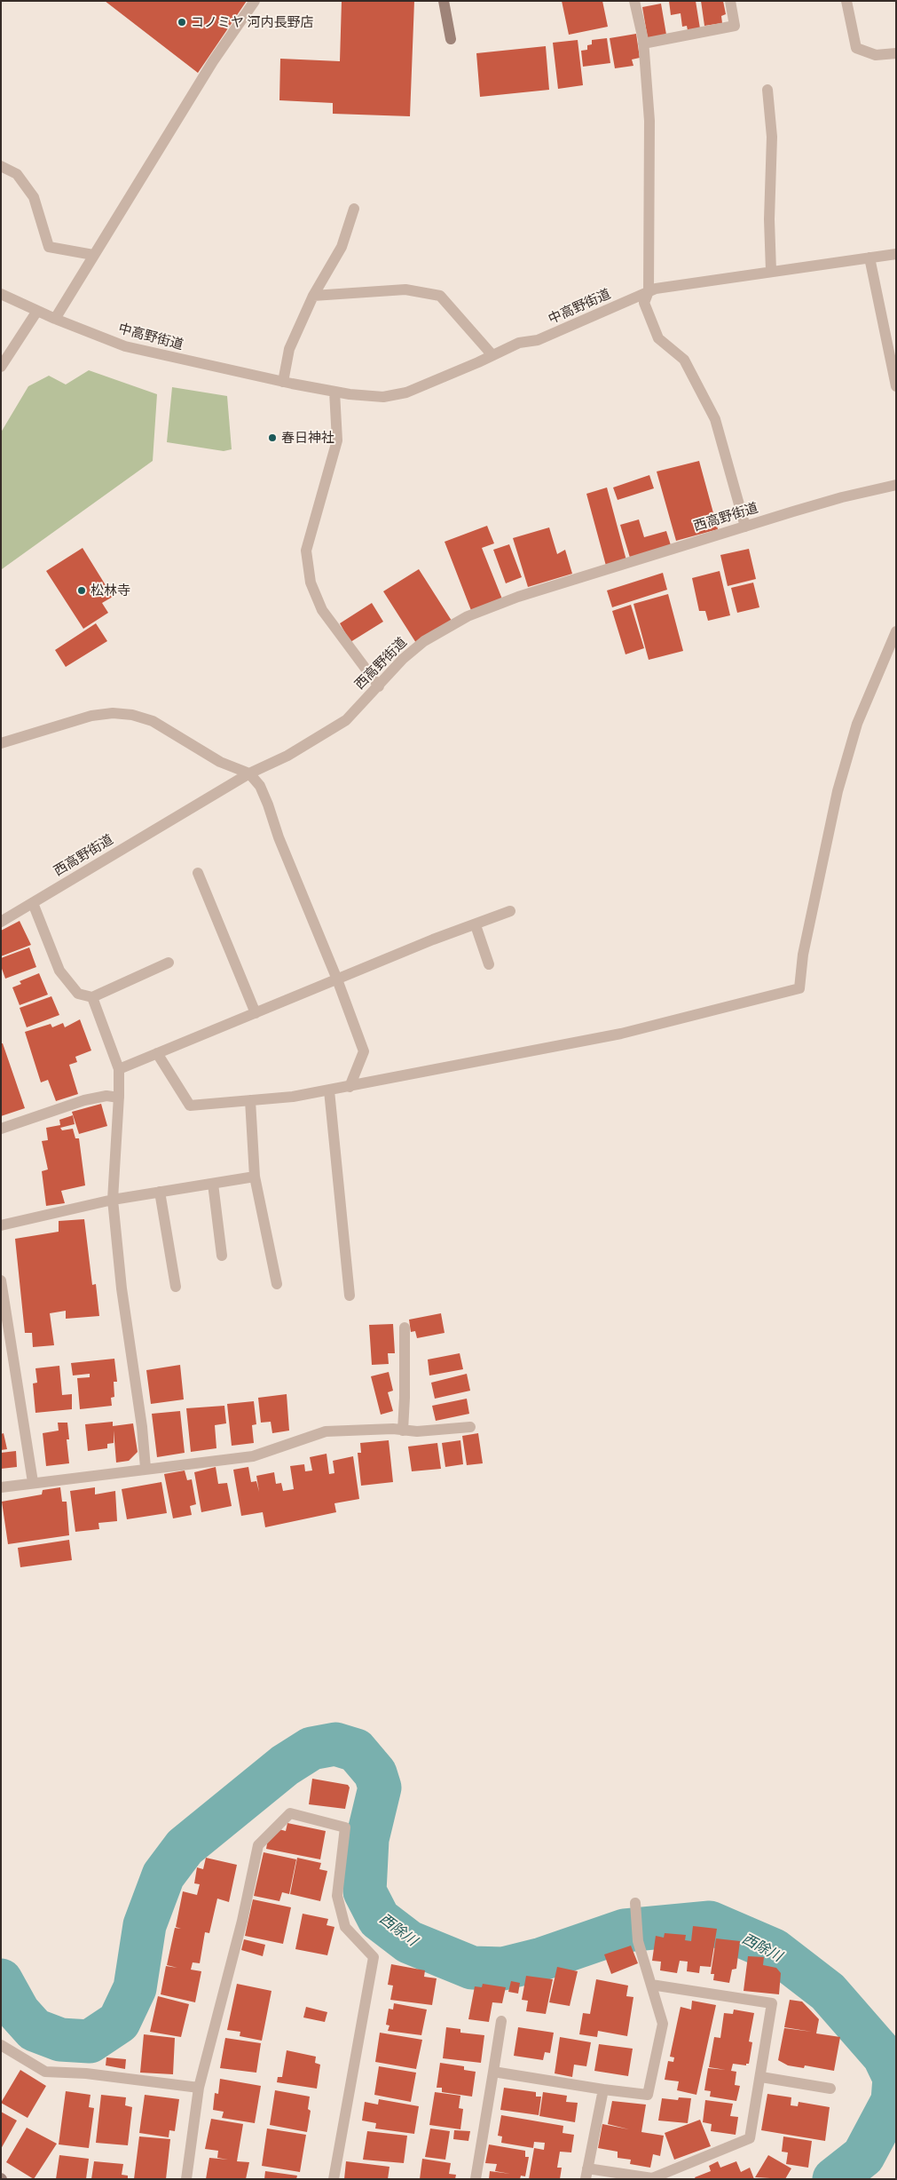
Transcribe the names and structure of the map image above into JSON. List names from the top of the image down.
{
  "streets": {
    "street": ["中高野街道", "西高野街道"]
  },
  "water": ["西除川"],
  "places": ["コノミヤ 河内長野店", "春日神社", "松林寺"]
}
